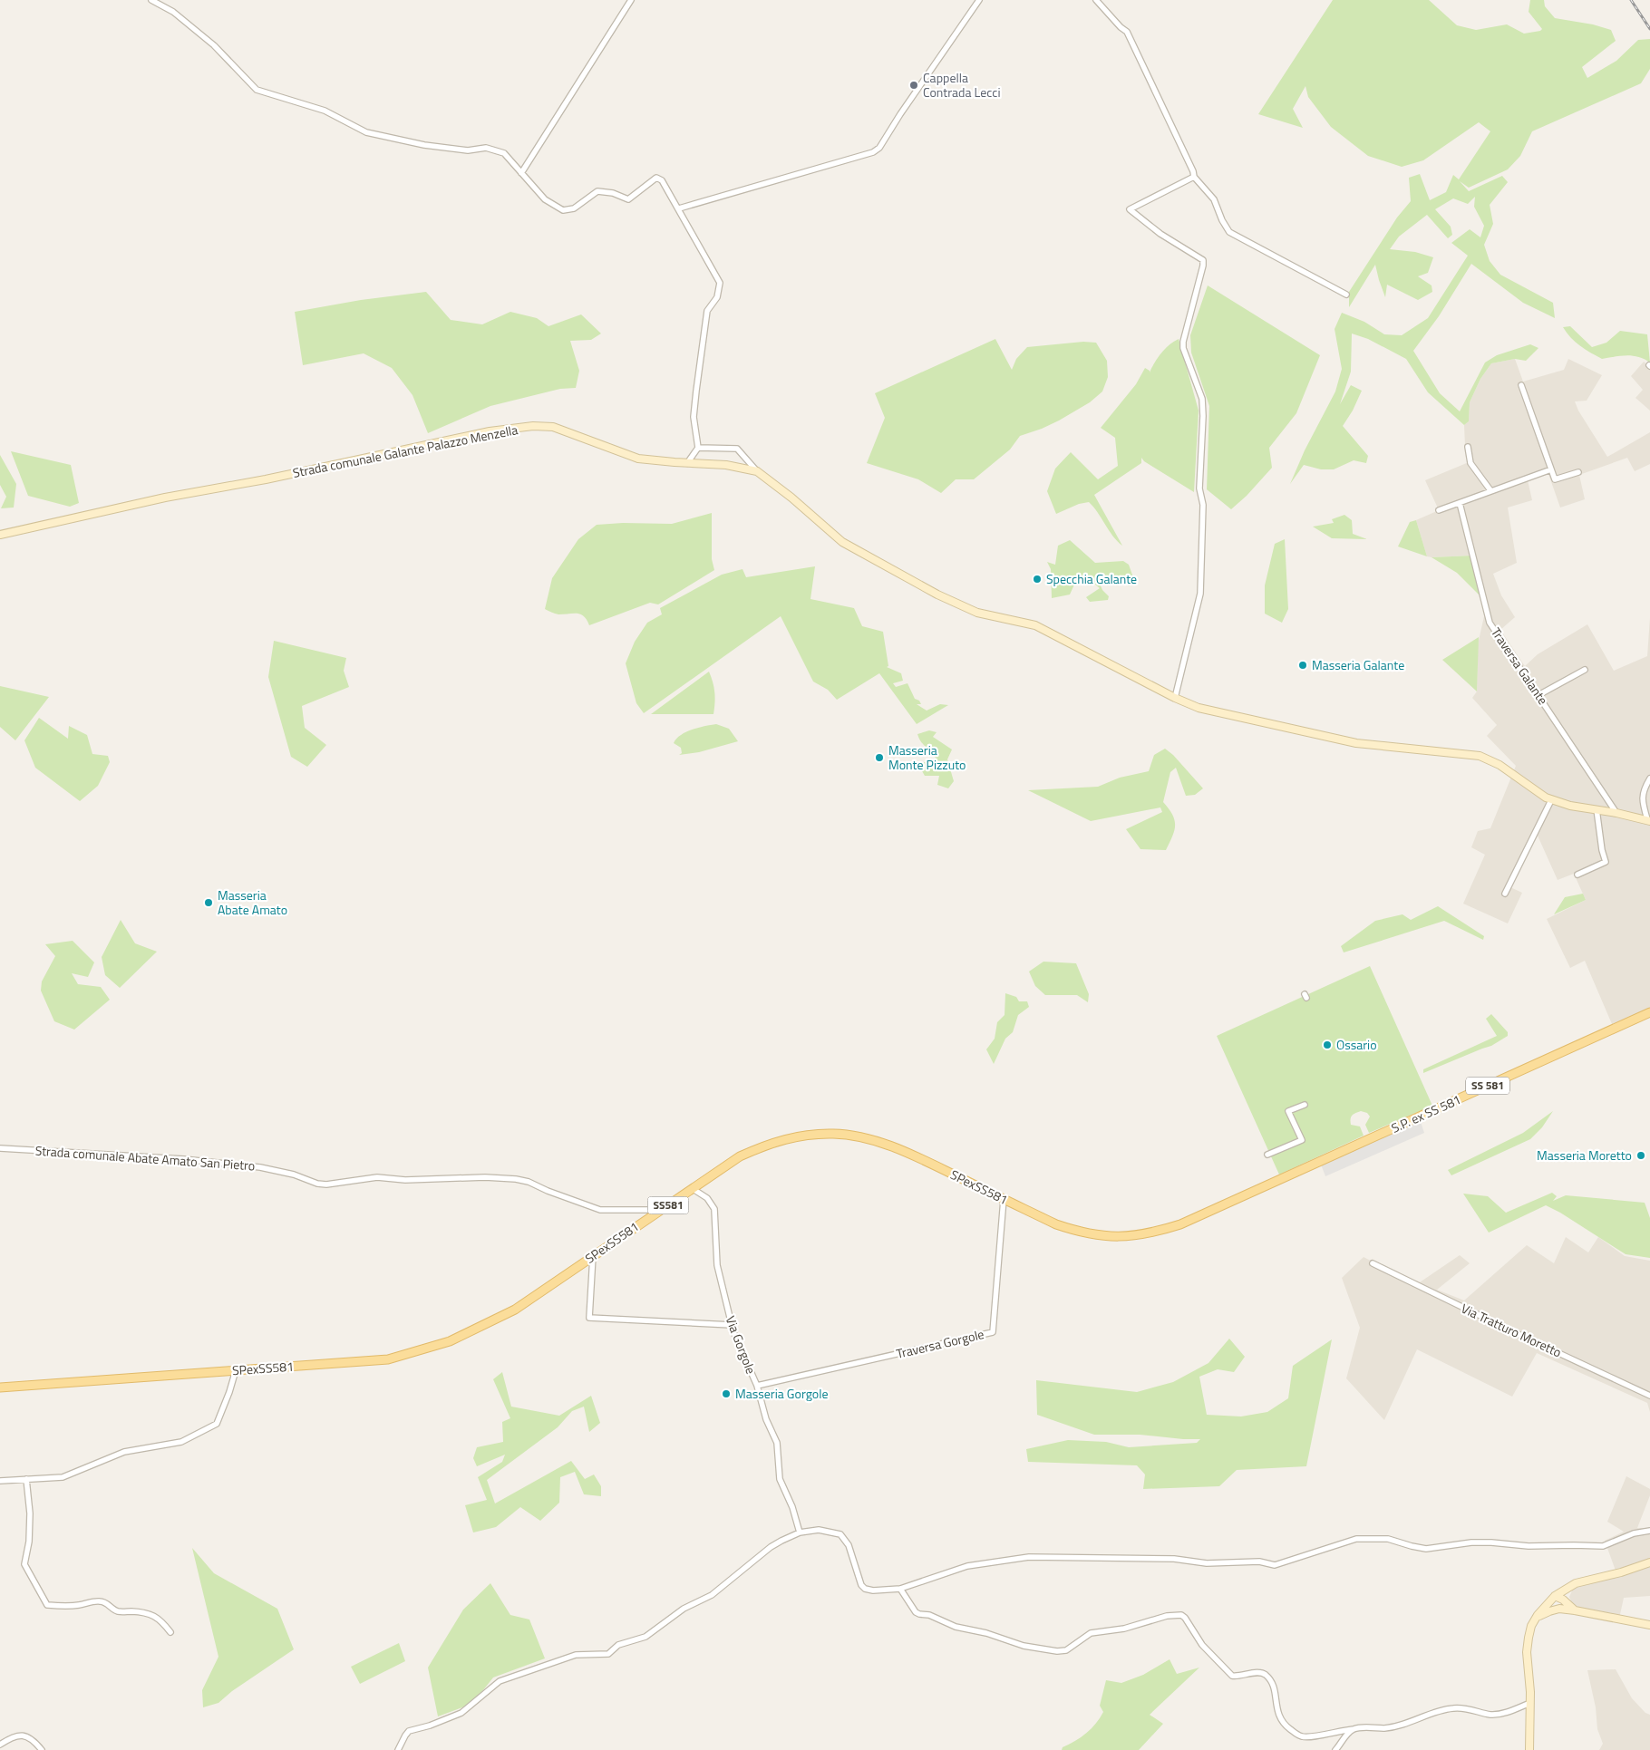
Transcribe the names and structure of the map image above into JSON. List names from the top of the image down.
{
  "streets": {
    "main road": [
      "SS 581",
      "S.P. ex SS 581",
      "SPexSS581",
      "SS581"
    ],
    "street": [
      "Strada comunale Galante Palazzo Menzella",
      "Traversa Galante",
      "Strada comunale Abate Amato San Pietro",
      "Via Tratturo Moretto",
      "Traversa Gorgole",
      "Via Gorgole"
    ]
  },
  "crossings": [
    ["Strada comunale Galante Palazzo Menzella", "Traversa Galante"],
    ["S.P. ex SS 581", "SPexSS581"],
    ["Strada comunale Abate Amato San Pietro", "SPexSS581"],
    ["SPexSS581", "Traversa Gorgole"],
    ["SPexSS581", "Via Gorgole"],
    ["Traversa Gorgole", "Via Gorgole"]
  ],
  "places": [
    "Cappella Contrada Lecci",
    "Specchia Galante",
    "Masseria Galante",
    "Masseria Monte Pizzuto",
    "Masseria Abate Amato",
    "Ossario",
    "Masseria Moretto",
    "Masseria Gorgole"
  ]
}
